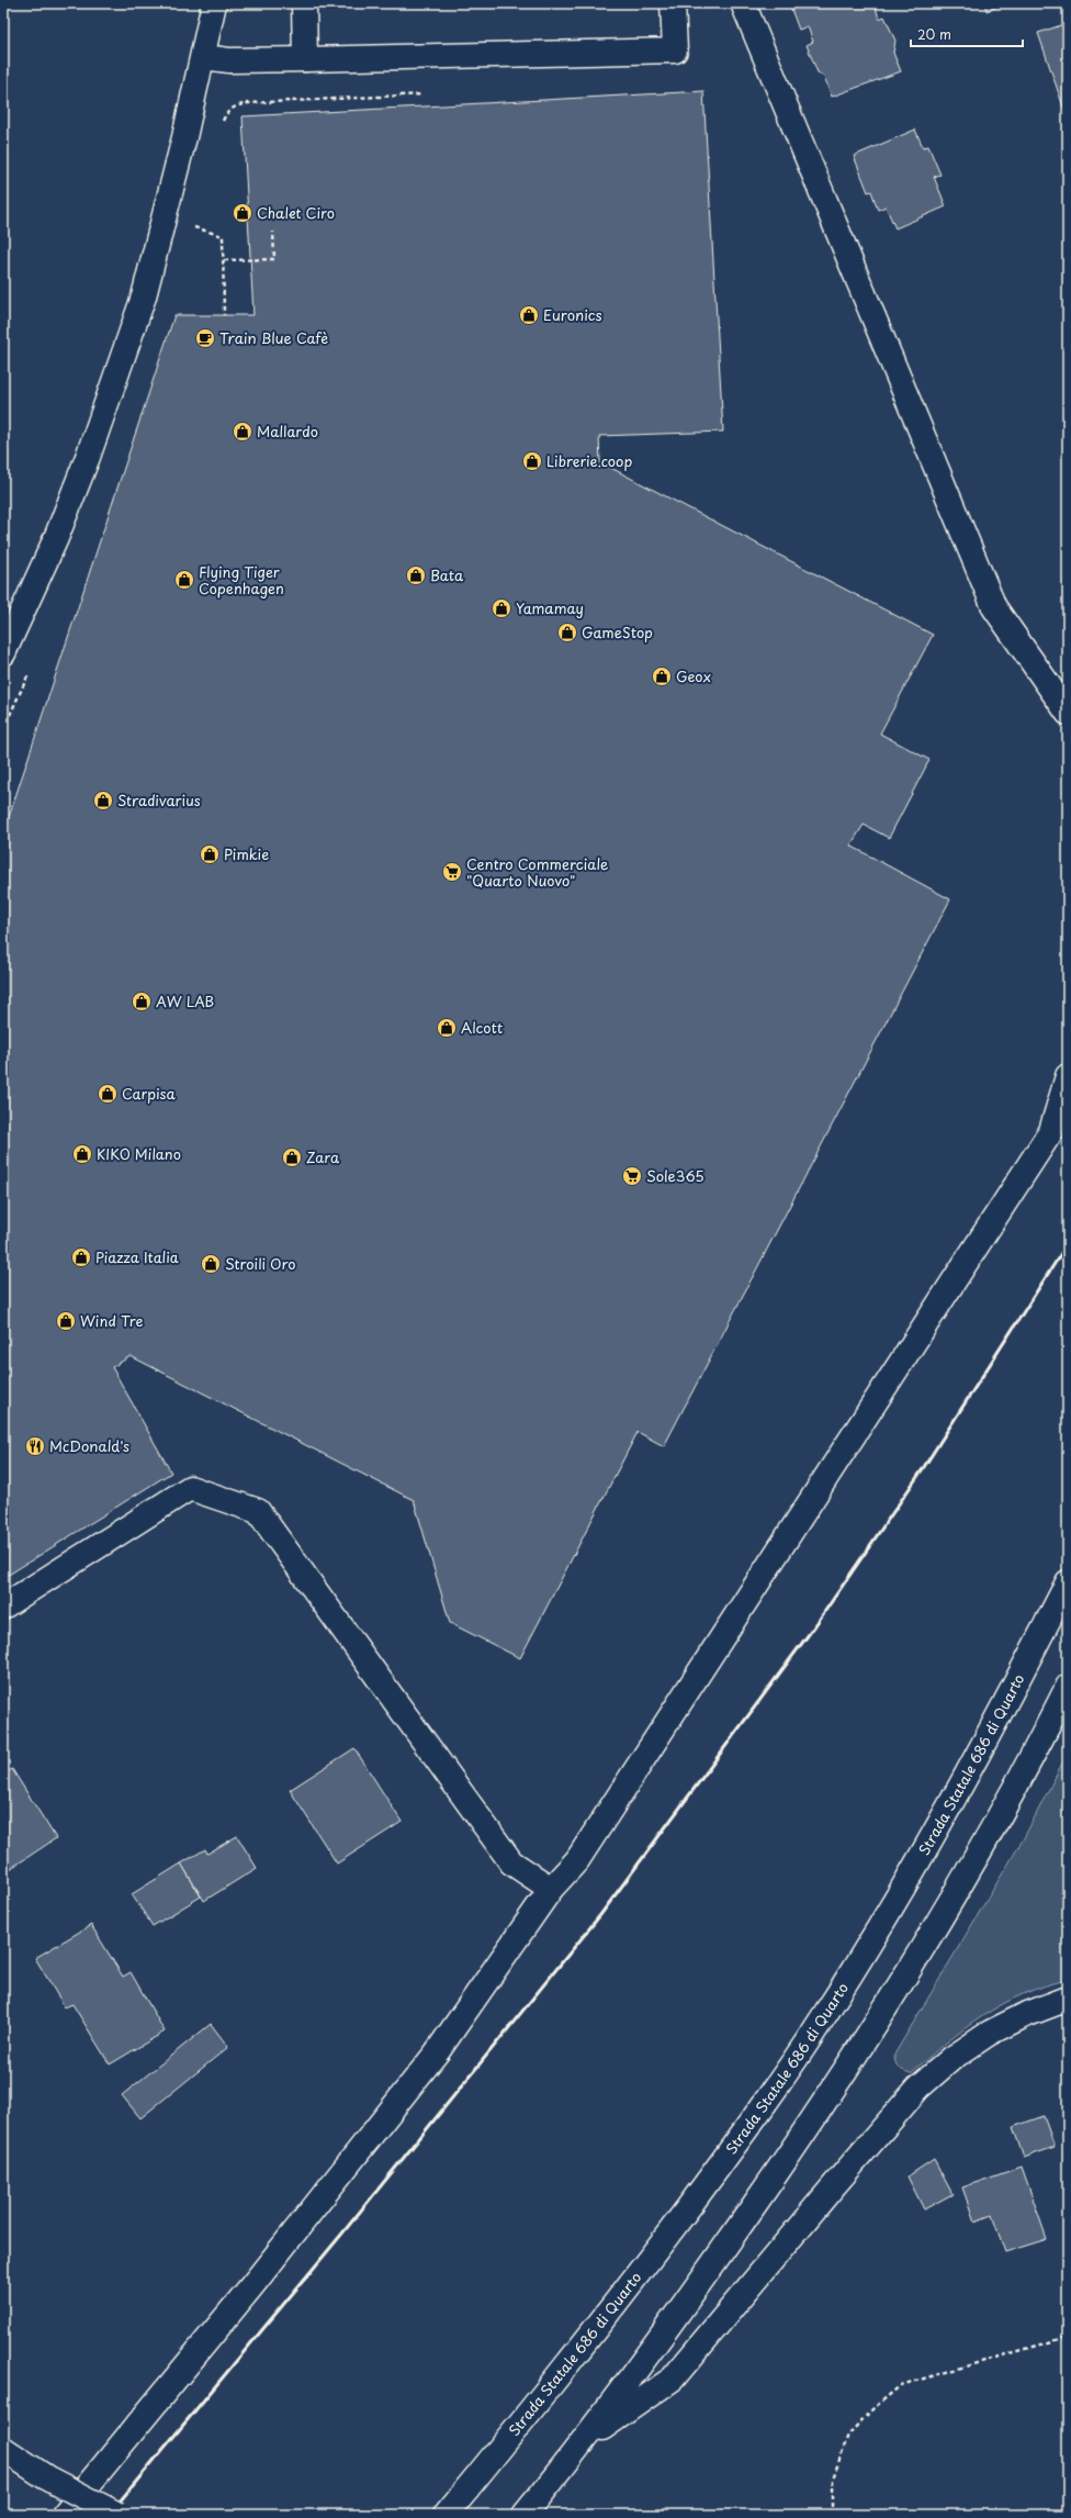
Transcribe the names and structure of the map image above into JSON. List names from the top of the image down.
{
  "streets": {
    "main road": ["Strada Statale 686 di Quarto"]
  },
  "places": {
    "shop": [
      "Chalet Ciro",
      "Euronics",
      "Mallardo",
      "Librerie.coop",
      "Bata",
      "Flying Tiger Copenhagen",
      "Yamamay",
      "GameStop",
      "Geox",
      "Stradivarius",
      "Pimkie",
      "AW LAB",
      "Alcott",
      "Carpisa",
      "KIKO Milano",
      "Zara",
      "Piazza Italia",
      "Stroili Oro",
      "Wind Tre"
    ],
    "cafe": ["Train Blue Cafè"],
    "supermarket": ["Centro Commerciale \"Quarto Nuovo\"", "Sole365"],
    "restaurant": ["McDonald's"]
  },
  "scale_bar": "20 m"
}
